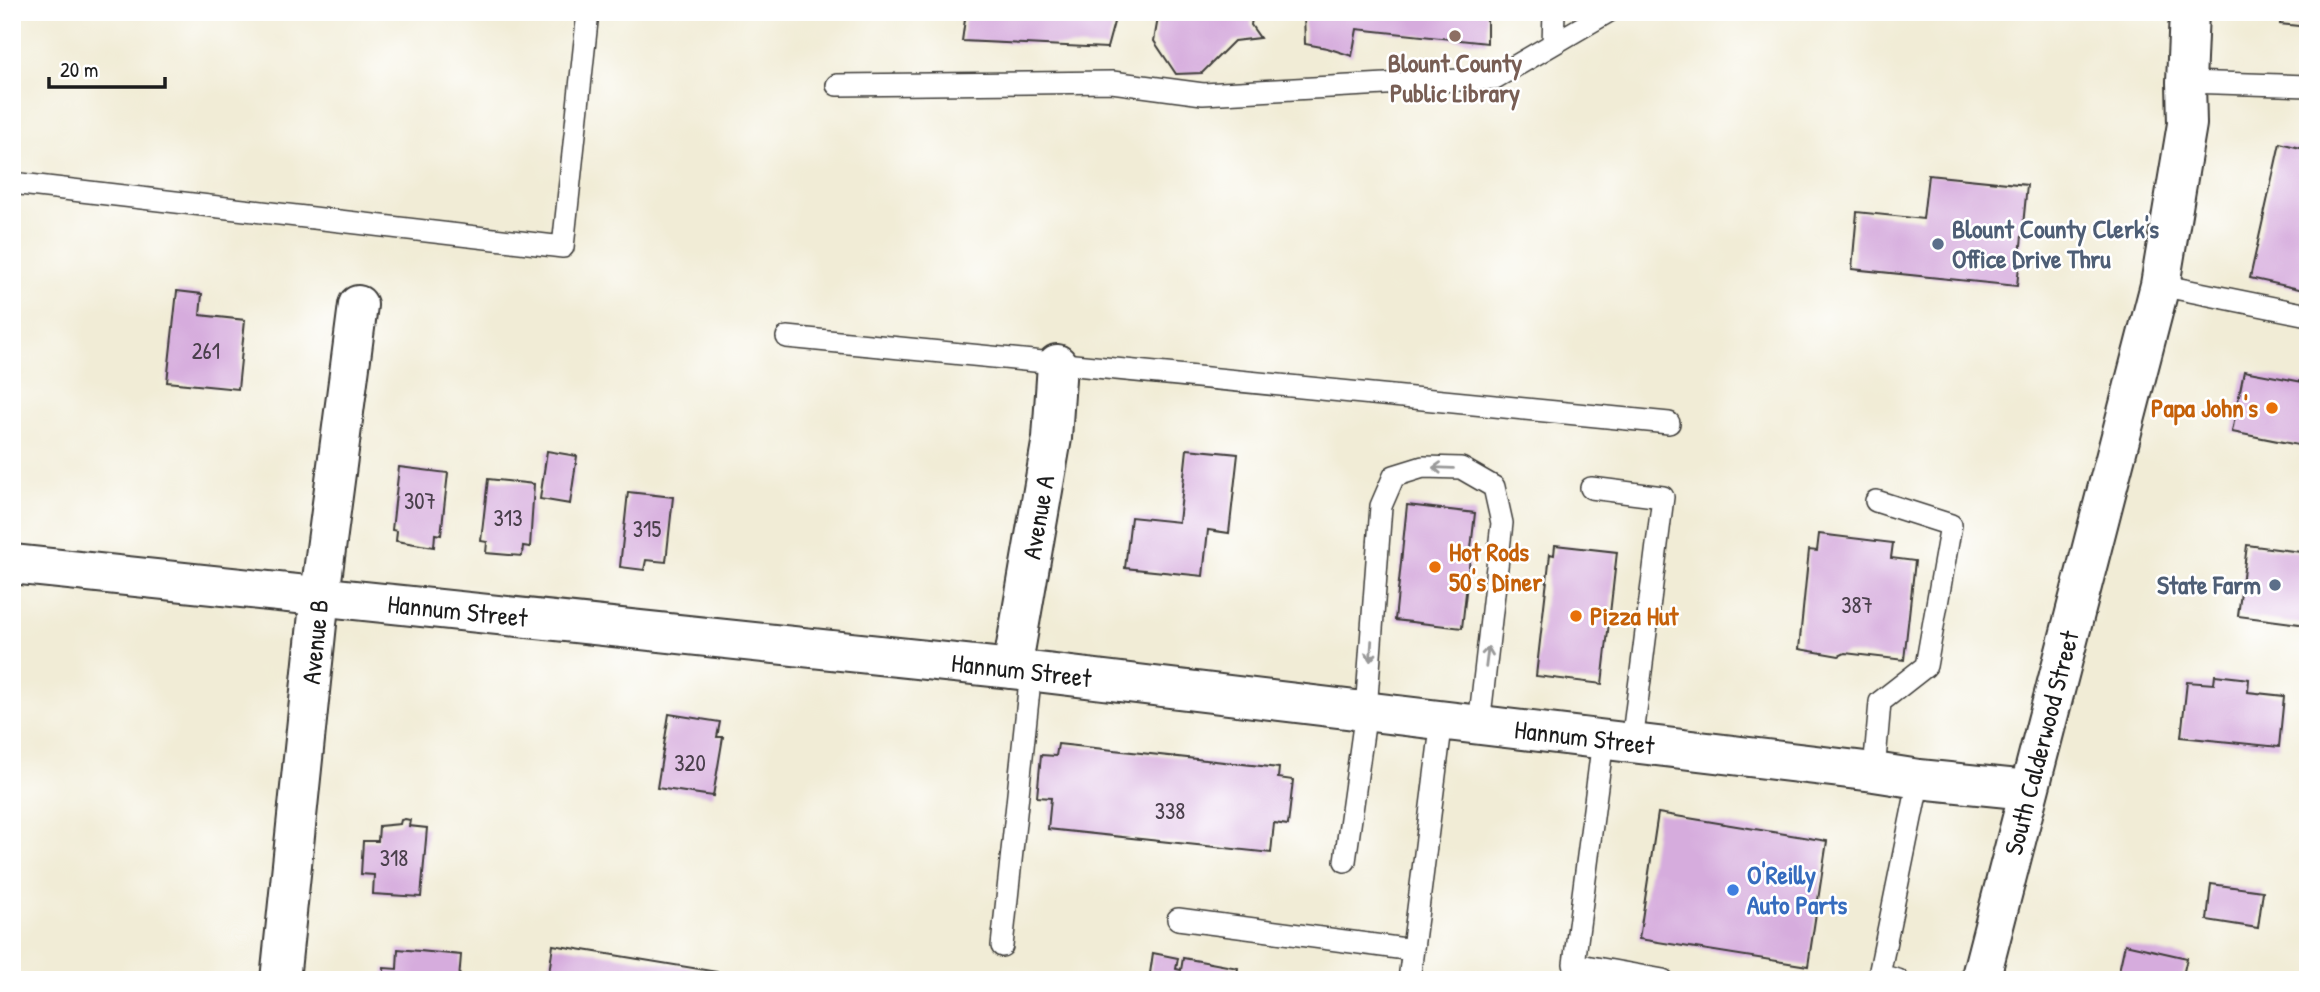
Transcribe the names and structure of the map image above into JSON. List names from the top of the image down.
{
  "streets": {
    "street": [
      "Avenue A",
      "Hannum Street",
      "Avenue B",
      "South Calderwood Street"
    ]
  },
  "crossings": [
    ["Avenue A", "Hannum Street"],
    ["Hannum Street", "Avenue B"],
    ["Hannum Street", "South Calderwood Street"]
  ],
  "places": [
    "Blount County Public Library",
    "Blount County Clerk's Office Drive Thru",
    "Papa John's",
    "Hot Rods 50's Diner",
    "State Farm",
    "Pizza Hut",
    "O'Reilly Auto Parts"
  ],
  "house_numbers": [
    "261",
    "307",
    "313",
    "315",
    "387",
    "320",
    "338",
    "318"
  ],
  "scale_bar": "20 m"
}
